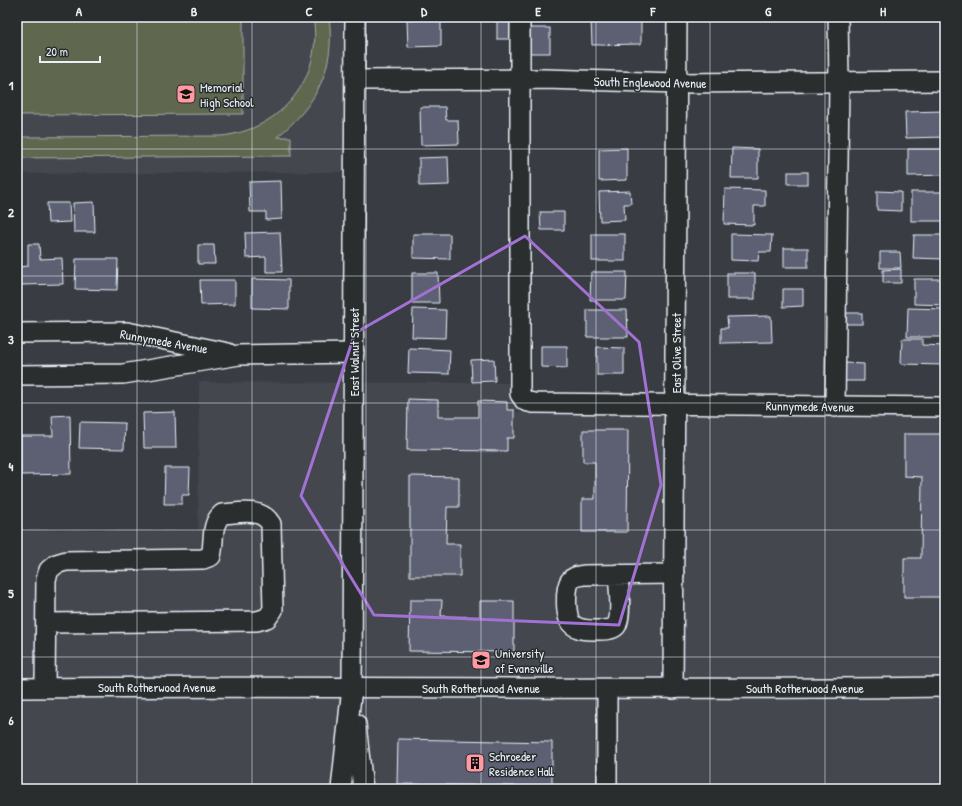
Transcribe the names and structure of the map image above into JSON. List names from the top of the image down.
{
  "streets": {
    "street": [
      "South Englewood Avenue",
      "Runnymede Avenue",
      "East Walnut Street",
      "East Olive Street",
      "South Rotherwood Avenue"
    ]
  },
  "crossings": [
    ["South Englewood Avenue", "Runnymede Avenue"],
    ["South Englewood Avenue", "East Walnut Street"],
    ["South Englewood Avenue", "East Olive Street"],
    ["Runnymede Avenue", "East Walnut Street"],
    ["Runnymede Avenue", "East Olive Street"],
    ["East Walnut Street", "South Rotherwood Avenue"],
    ["East Olive Street", "South Rotherwood Avenue"]
  ],
  "places": {
    "school or university": ["Memorial High School", "University of Evansville"],
    "building": ["Schroeder Residence Hall"]
  },
  "scale_bar": "20 m",
  "grid": {
    "columns": [
      "A",
      "B",
      "C",
      "D",
      "E",
      "F",
      "G",
      "H"
    ],
    "rows": [
      "1",
      "2",
      "3",
      "4",
      "5",
      "6"
    ]
  }
}
